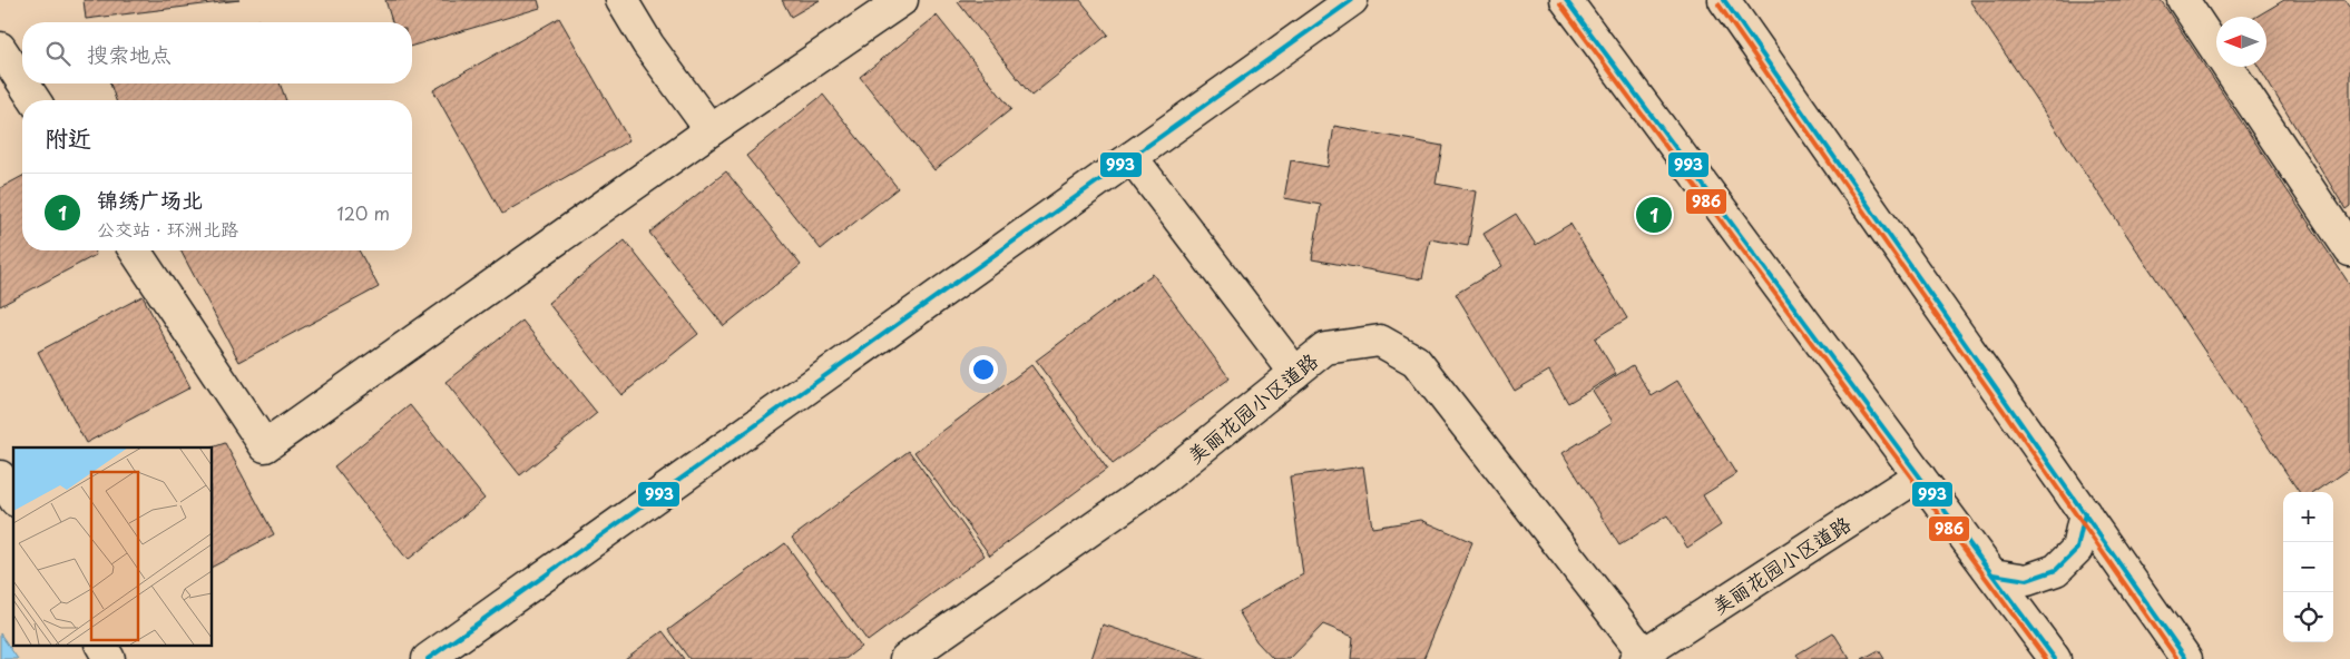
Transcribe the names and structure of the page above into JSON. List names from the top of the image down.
{
  "streets": {
    "street": ["美丽花园小区道路"]
  },
  "lines": ["transit line 993", "transit line 986"],
  "north": "left",
  "page": {
    "search": "搜索地点",
    "heading": "附近",
    "list": [
      {
        "mark": "1",
        "name": "锦绣广场北",
        "note": "公交站 · 环洲北路",
        "value": "120 m"
      }
    ],
    "pins": "1",
    "map_buttons": ["+", "−"]
  }
}
